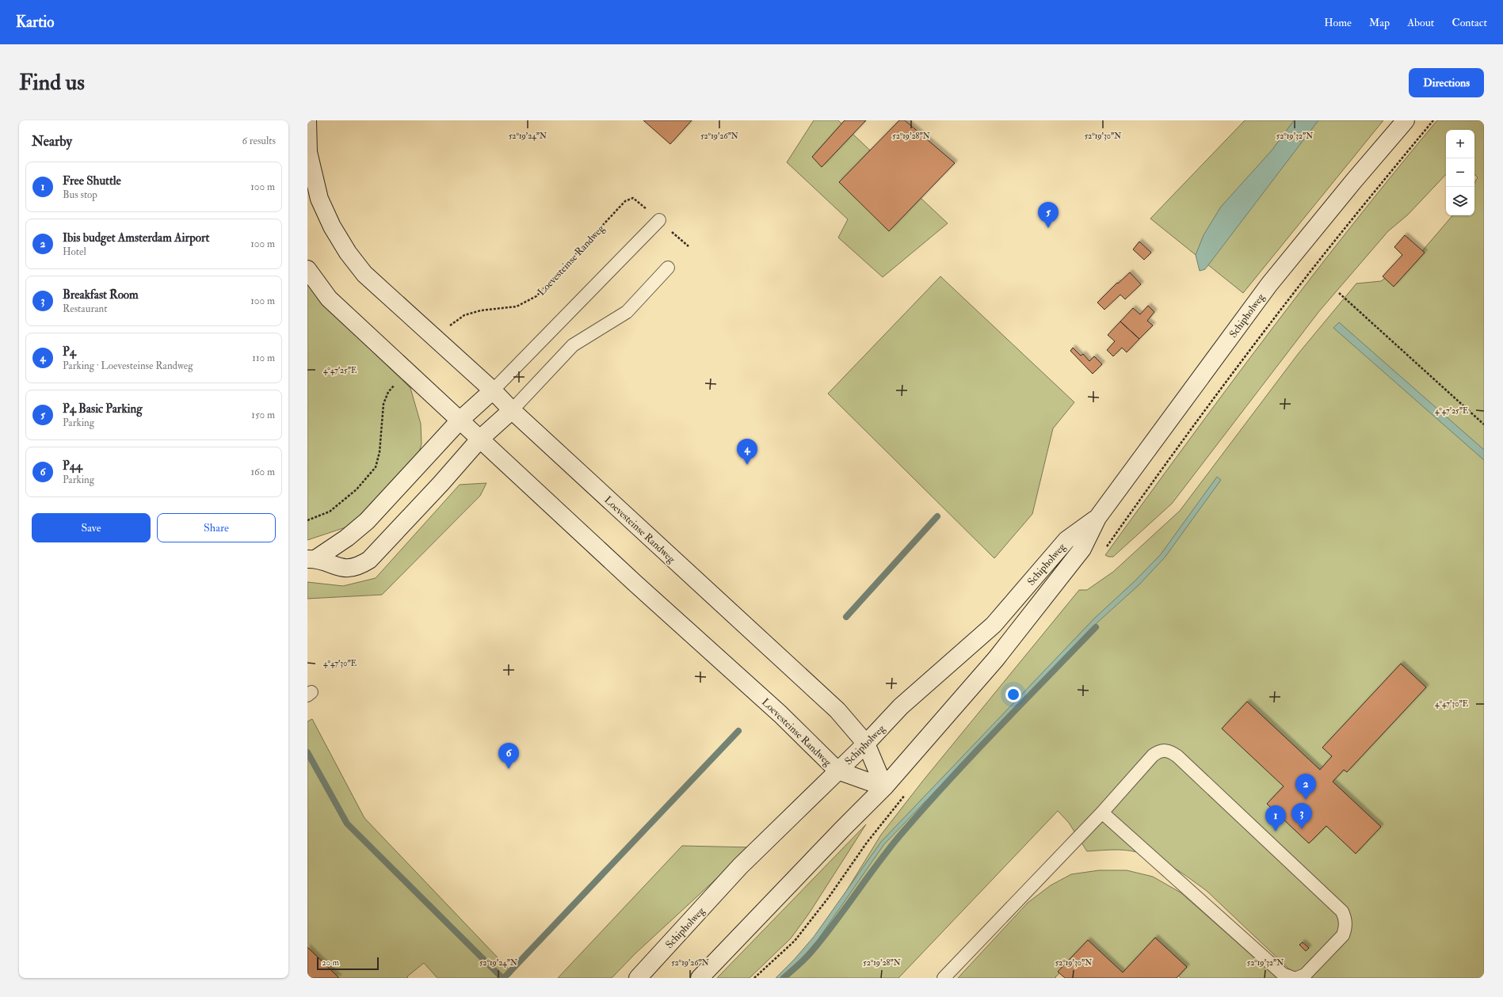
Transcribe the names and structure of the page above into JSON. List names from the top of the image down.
{
  "streets": {
    "street": ["Loevesteinse Randweg", "Schipholweg"]
  },
  "crossings": [
    ["Loevesteinse Randweg", "Schipholweg"]
  ],
  "scale_bar": "20 m",
  "page": {
    "header": "Kartio",
    "nav": [
      "Home",
      "Map",
      "About",
      "Contact"
    ],
    "buttons": [
      "Directions",
      ["Save", "Share"]
    ],
    "title": "Find us",
    "heading": ["Nearby", "6 results"],
    "map_buttons": ["+", "−"],
    "list": [
      {
        "mark": "1",
        "name": "Free Shuttle",
        "note": "Bus stop",
        "value": "100 m"
      },
      {
        "mark": "2",
        "name": "Ibis budget Amsterdam Airport",
        "note": "Hotel",
        "value": "100 m"
      },
      {
        "mark": "3",
        "name": "Breakfast Room",
        "note": "Restaurant",
        "value": "100 m"
      },
      {
        "mark": "4",
        "name": "P4",
        "note": "Parking · Loevesteinse Randweg",
        "value": "110 m"
      },
      {
        "mark": "5",
        "name": "P4 Basic Parking",
        "note": "Parking",
        "value": "150 m"
      },
      {
        "mark": "6",
        "name": "P44",
        "note": "Parking",
        "value": "160 m"
      }
    ],
    "pins": [
      "5",
      "4",
      "6",
      "2",
      "3",
      "1"
    ],
    "scale": "20 m"
  },
  "coordinates": [
    "52°19'24\"N",
    "52°19'26\"N",
    "52°19'28\"N",
    "52°19'30\"N",
    "52°19'32\"N",
    "4°47'25\"E",
    "4°47'30\"E"
  ]
}
